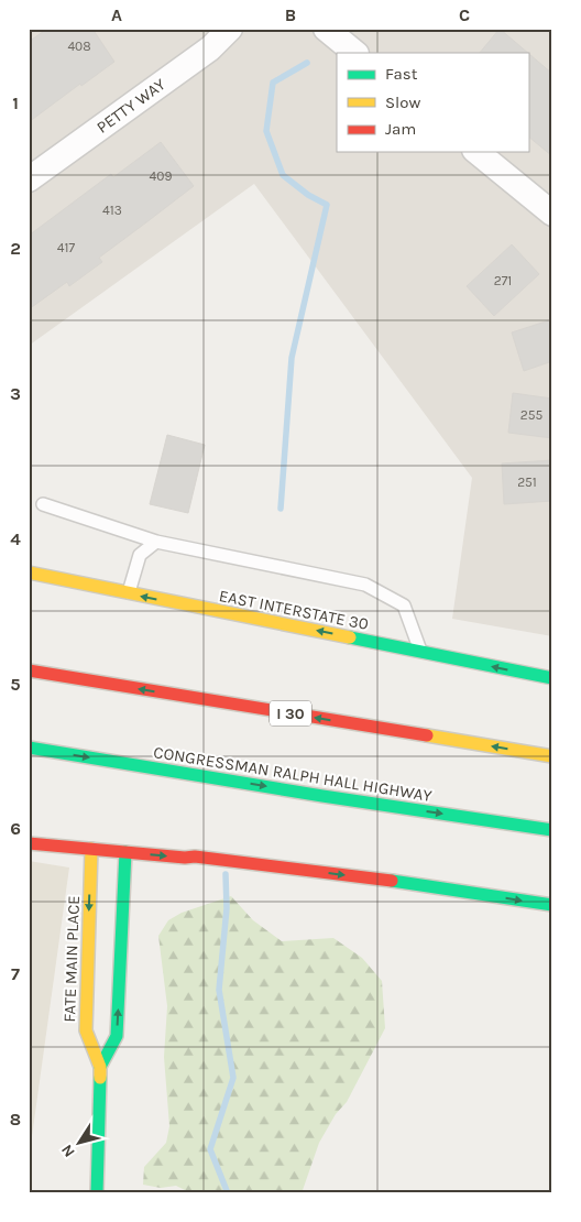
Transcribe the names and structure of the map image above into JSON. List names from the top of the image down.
{
  "streets": {
    "main road": [
      "EAST INTERSTATE 30",
      "I 30",
      "CONGRESSMAN RALPH HALL HIGHWAY",
      "FATE MAIN PLACE"
    ],
    "street": ["PETTY WAY"]
  },
  "house_numbers": [
    "408",
    "409",
    "413",
    "417",
    "271",
    "255",
    "251"
  ],
  "legend": ["Fast", "Slow", "Jam"],
  "north": "bottom left",
  "grid": {
    "columns": ["A", "B", "C"],
    "rows": [
      "1",
      "2",
      "3",
      "4",
      "5",
      "6",
      "7",
      "8"
    ]
  }
}
